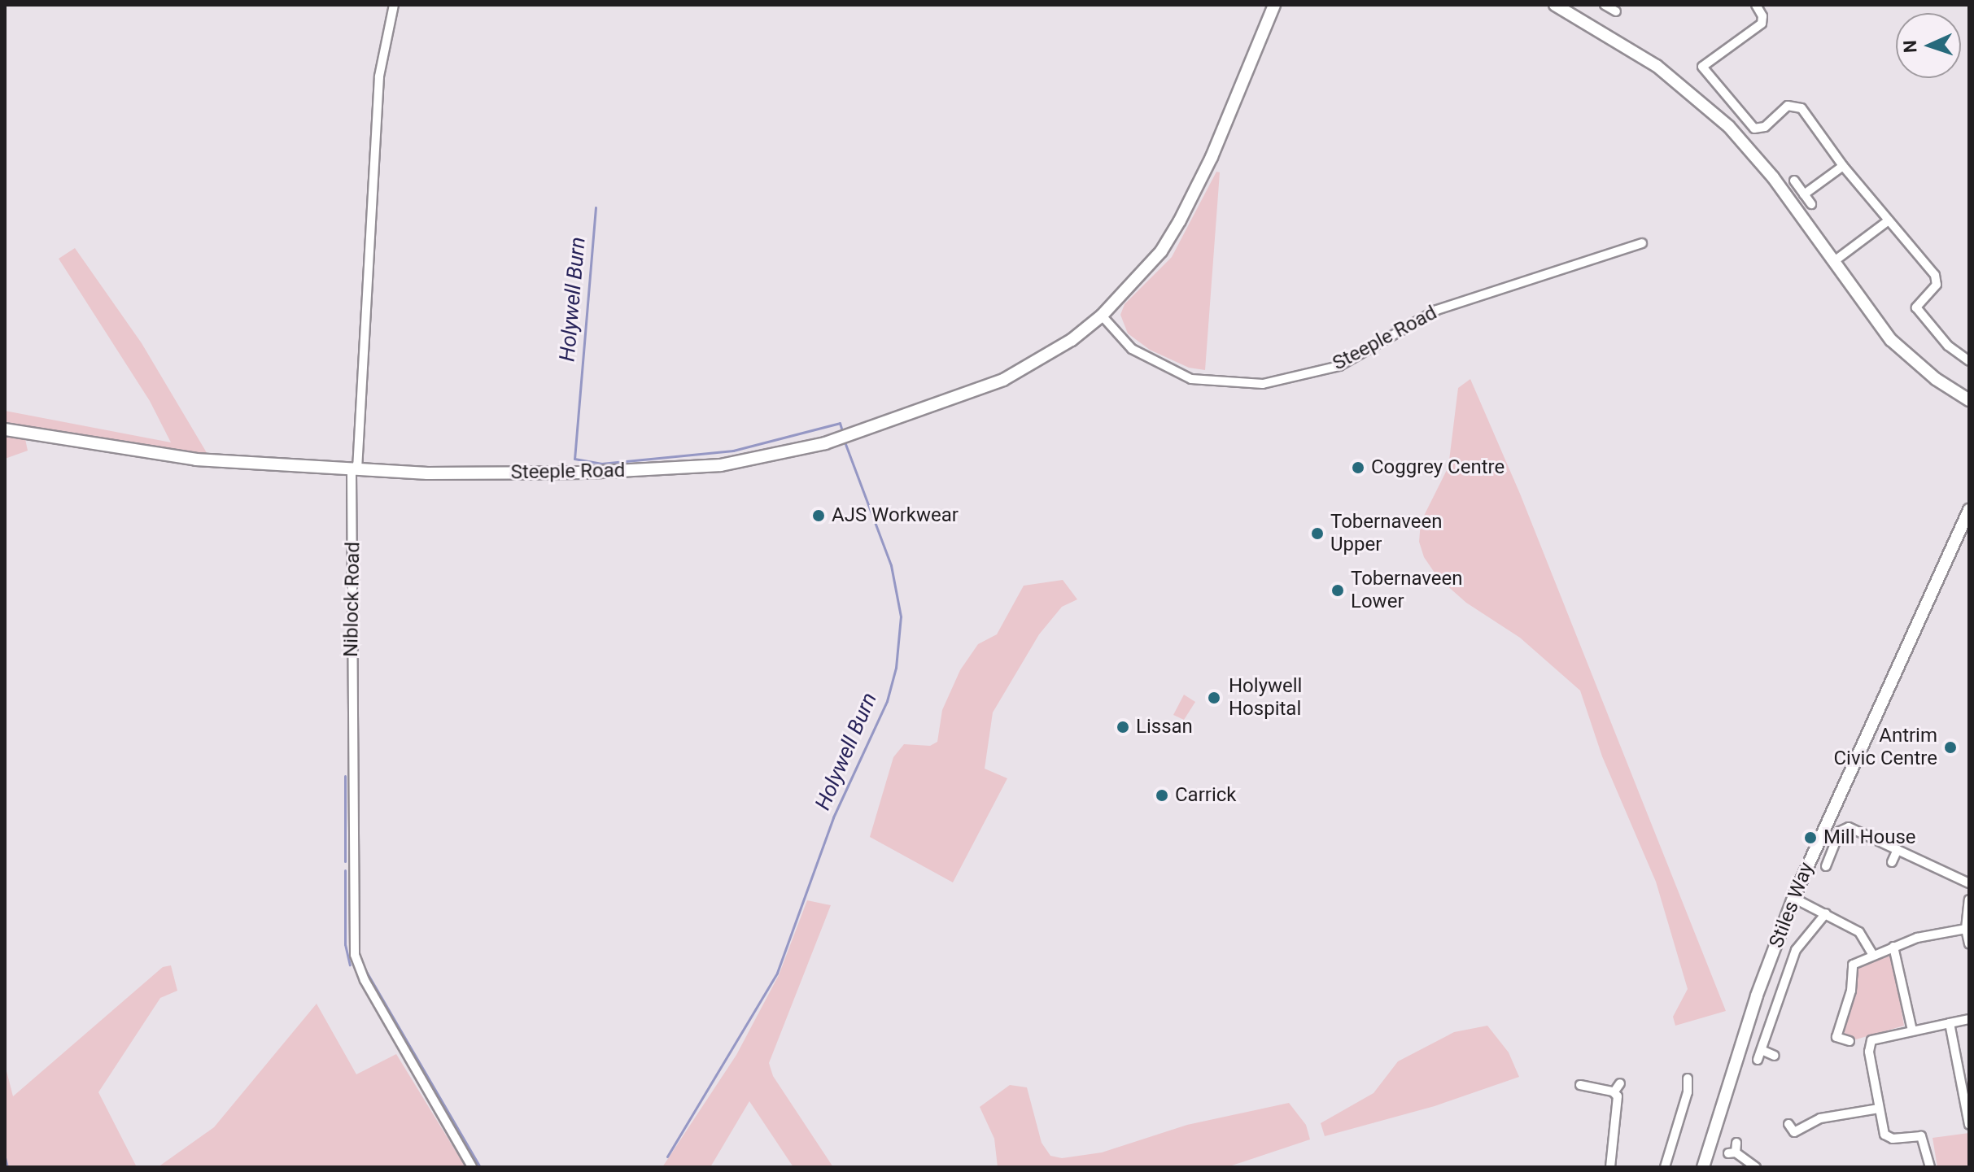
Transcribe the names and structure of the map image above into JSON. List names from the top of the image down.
{
  "streets": {
    "street": ["Steeple Road", "Niblock Road", "Stiles Way"]
  },
  "crossings": [
    ["Steeple Road", "Niblock Road"]
  ],
  "water": ["Holywell Burn"],
  "places": [
    "Coggrey Centre",
    "AJS Workwear",
    "Tobernaveen Upper",
    "Tobernaveen Lower",
    "Holywell Hospital",
    "Lissan",
    "Antrim Civic Centre",
    "Carrick",
    "Mill House"
  ],
  "north": "left"
}
